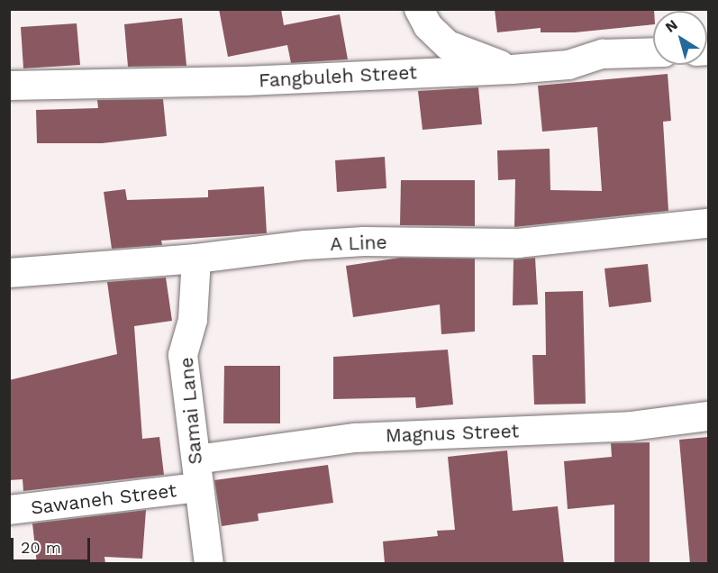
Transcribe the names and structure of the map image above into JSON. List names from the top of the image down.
{
  "streets": {
    "street": [
      "Fangbuleh Street",
      "A Line",
      "Samai Lane",
      "Magnus Street",
      "Sawaneh Street"
    ]
  },
  "crossings": [
    ["A Line", "Samai Lane"],
    ["Samai Lane", "Magnus Street"],
    ["Samai Lane", "Sawaneh Street"]
  ],
  "scale_bar": "20 m",
  "north": "top left"
}
